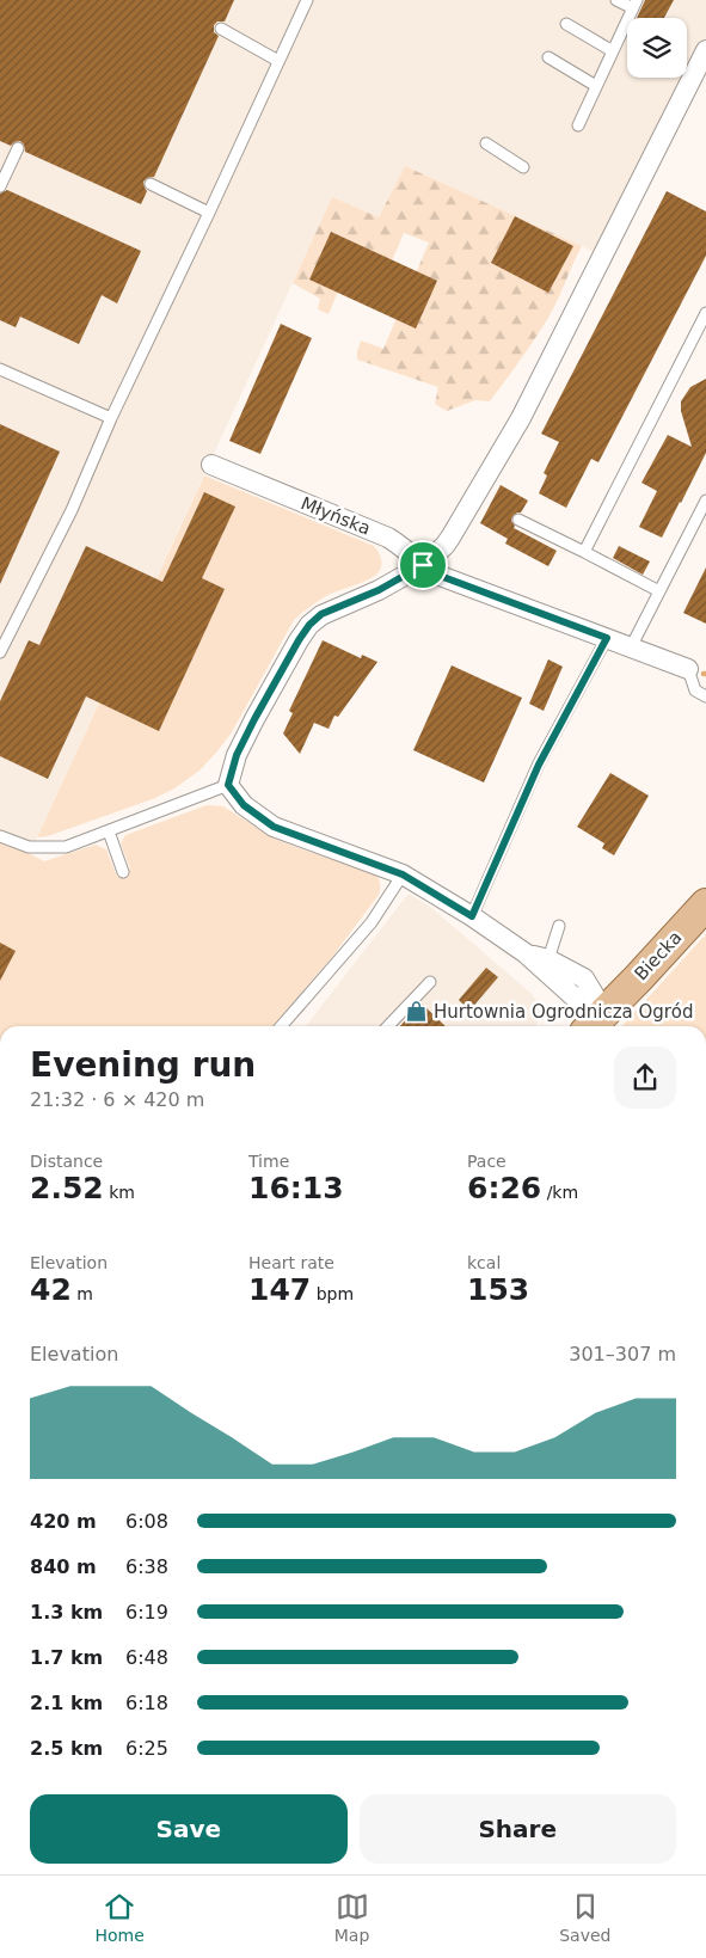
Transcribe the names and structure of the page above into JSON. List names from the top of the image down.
{
  "streets": {
    "main road": ["Biecka"],
    "street": ["Młyńska"]
  },
  "places": {
    "shop": ["Hurtownia Ogrodnicza Ogród"]
  },
  "page": {
    "heading": ["Evening run", "21:32 · 6 × 420 m"],
    "stats": [
      ["Distance", "2.52 km"],
      ["Time", "16:13"],
      ["Pace", "6:26 /km"],
      ["Elevation", "42 m"],
      ["Heart rate", "147 bpm"],
      ["kcal", "153"]
    ],
    "chart": ["Elevation", "301–307 m"],
    "list": [
      {
        "name": "420 m",
        "note": "6:08"
      },
      {
        "name": "840 m",
        "note": "6:38"
      },
      {
        "name": "1.3 km",
        "note": "6:19"
      },
      {
        "name": "1.7 km",
        "note": "6:48"
      },
      {
        "name": "2.1 km",
        "note": "6:18"
      },
      {
        "name": "2.5 km",
        "note": "6:25"
      }
    ],
    "buttons": ["Save", "Share"],
    "tabs": ["Home", "Map", "Saved"]
  }
}
